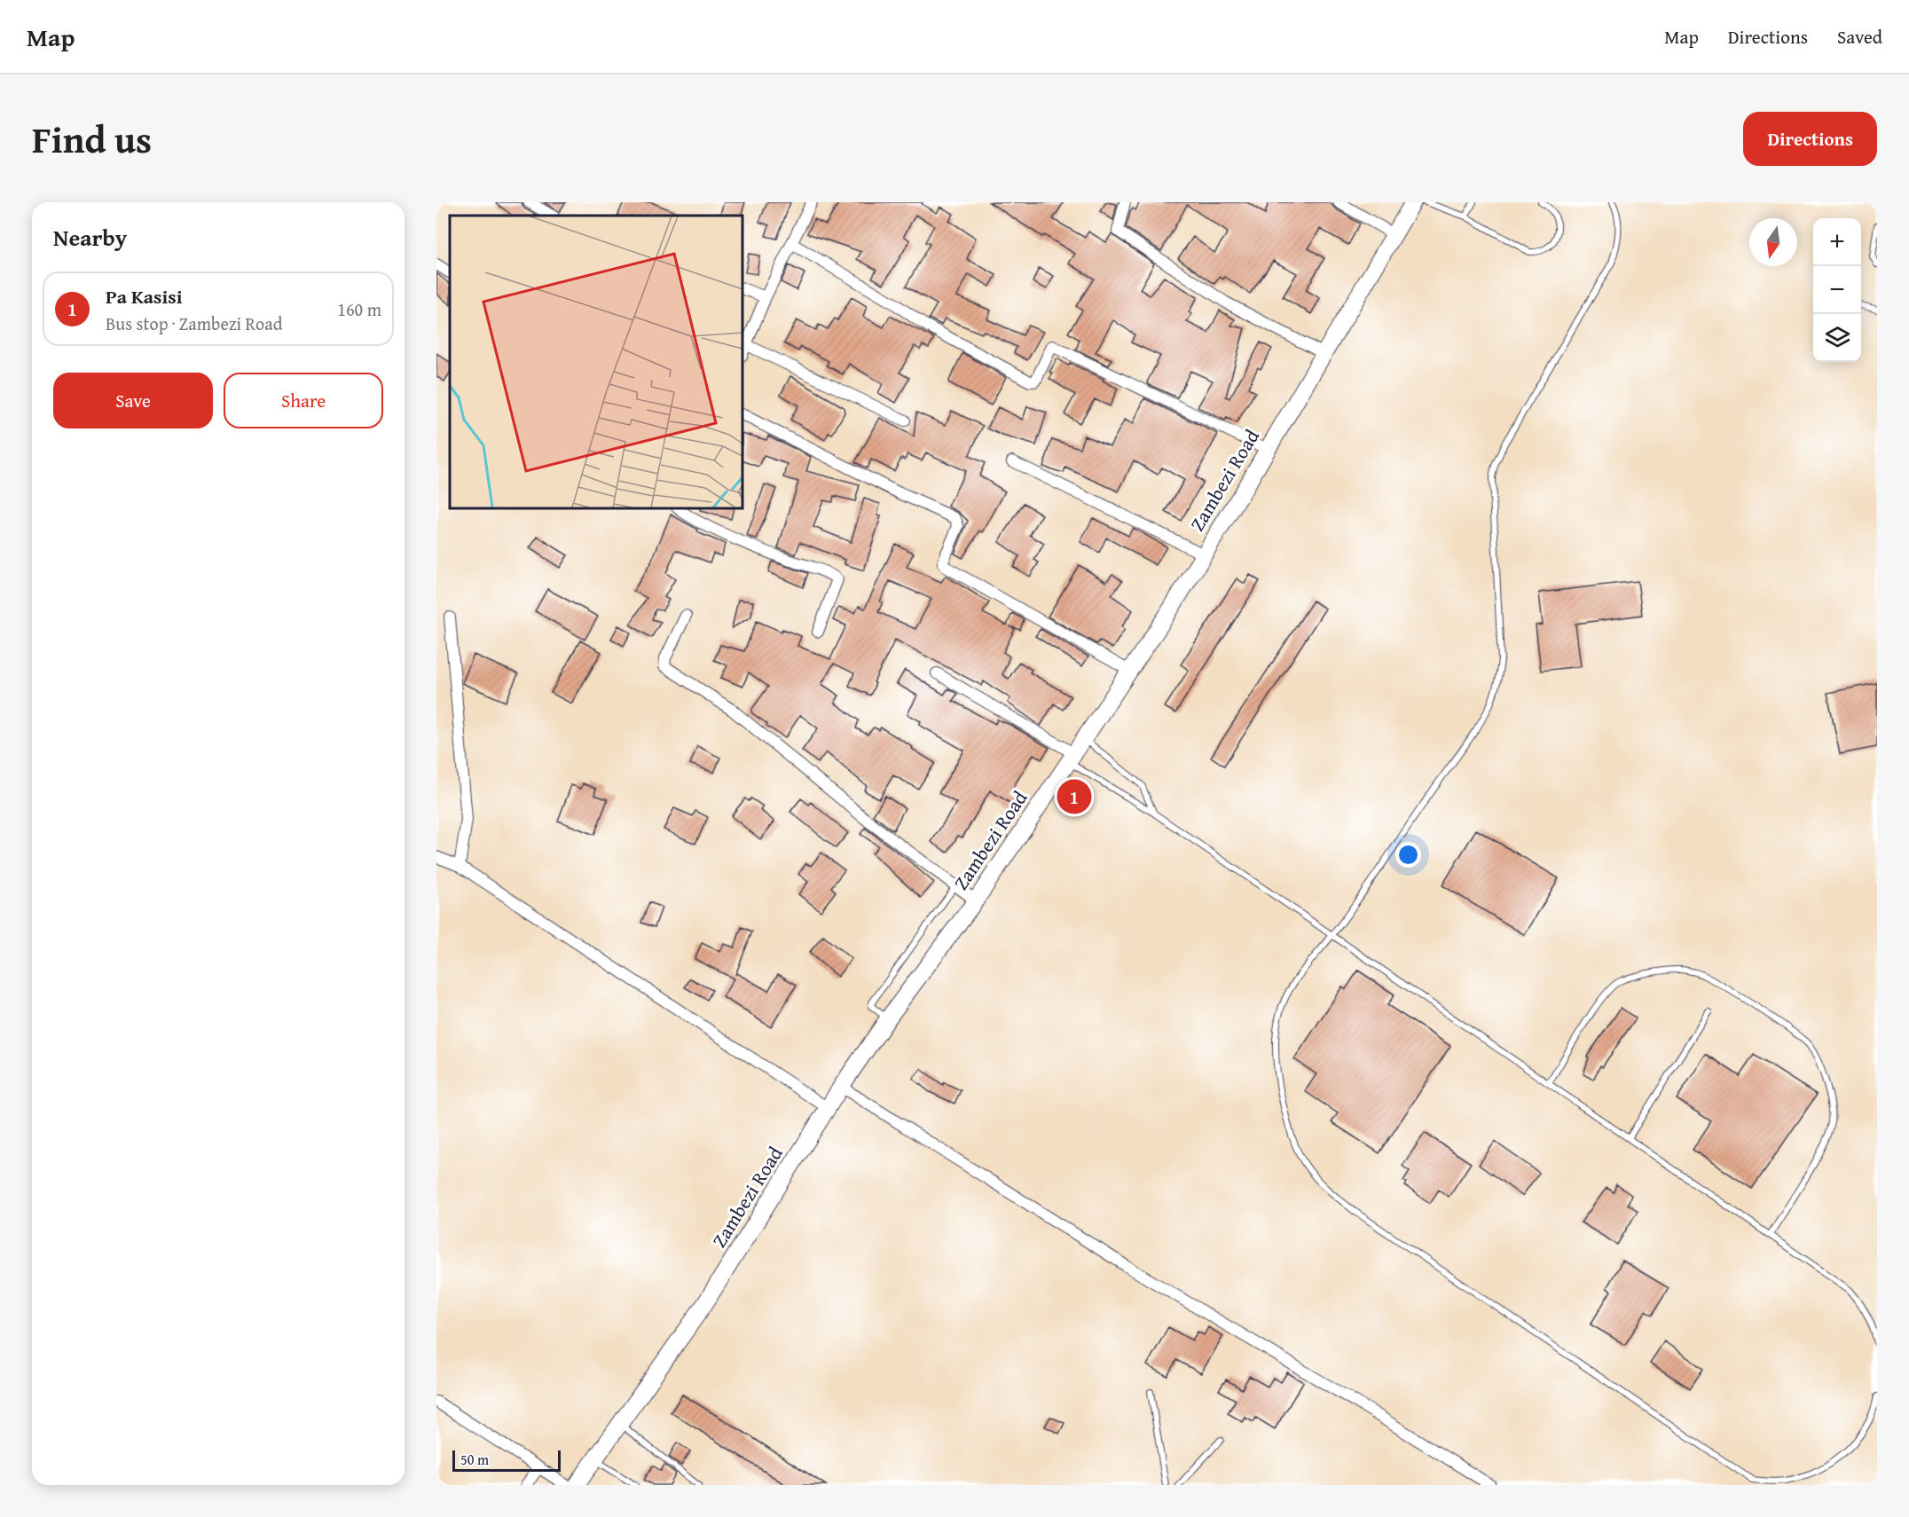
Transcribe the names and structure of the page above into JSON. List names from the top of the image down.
{
  "streets": {
    "main road": ["Zambezi Road"]
  },
  "scale_bar": "50 m",
  "north": "bottom",
  "page": {
    "header": "Map",
    "nav": ["Map", "Directions", "Saved"],
    "title": "Find us",
    "buttons": [
      "Directions",
      ["Save", "Share"]
    ],
    "heading": "Nearby",
    "map_buttons": ["+", "−"],
    "list": [
      {
        "mark": "1",
        "name": "Pa Kasisi",
        "note": "Bus stop · Zambezi Road",
        "value": "160 m"
      }
    ],
    "pins": "1",
    "scale": "50 m"
  }
}
